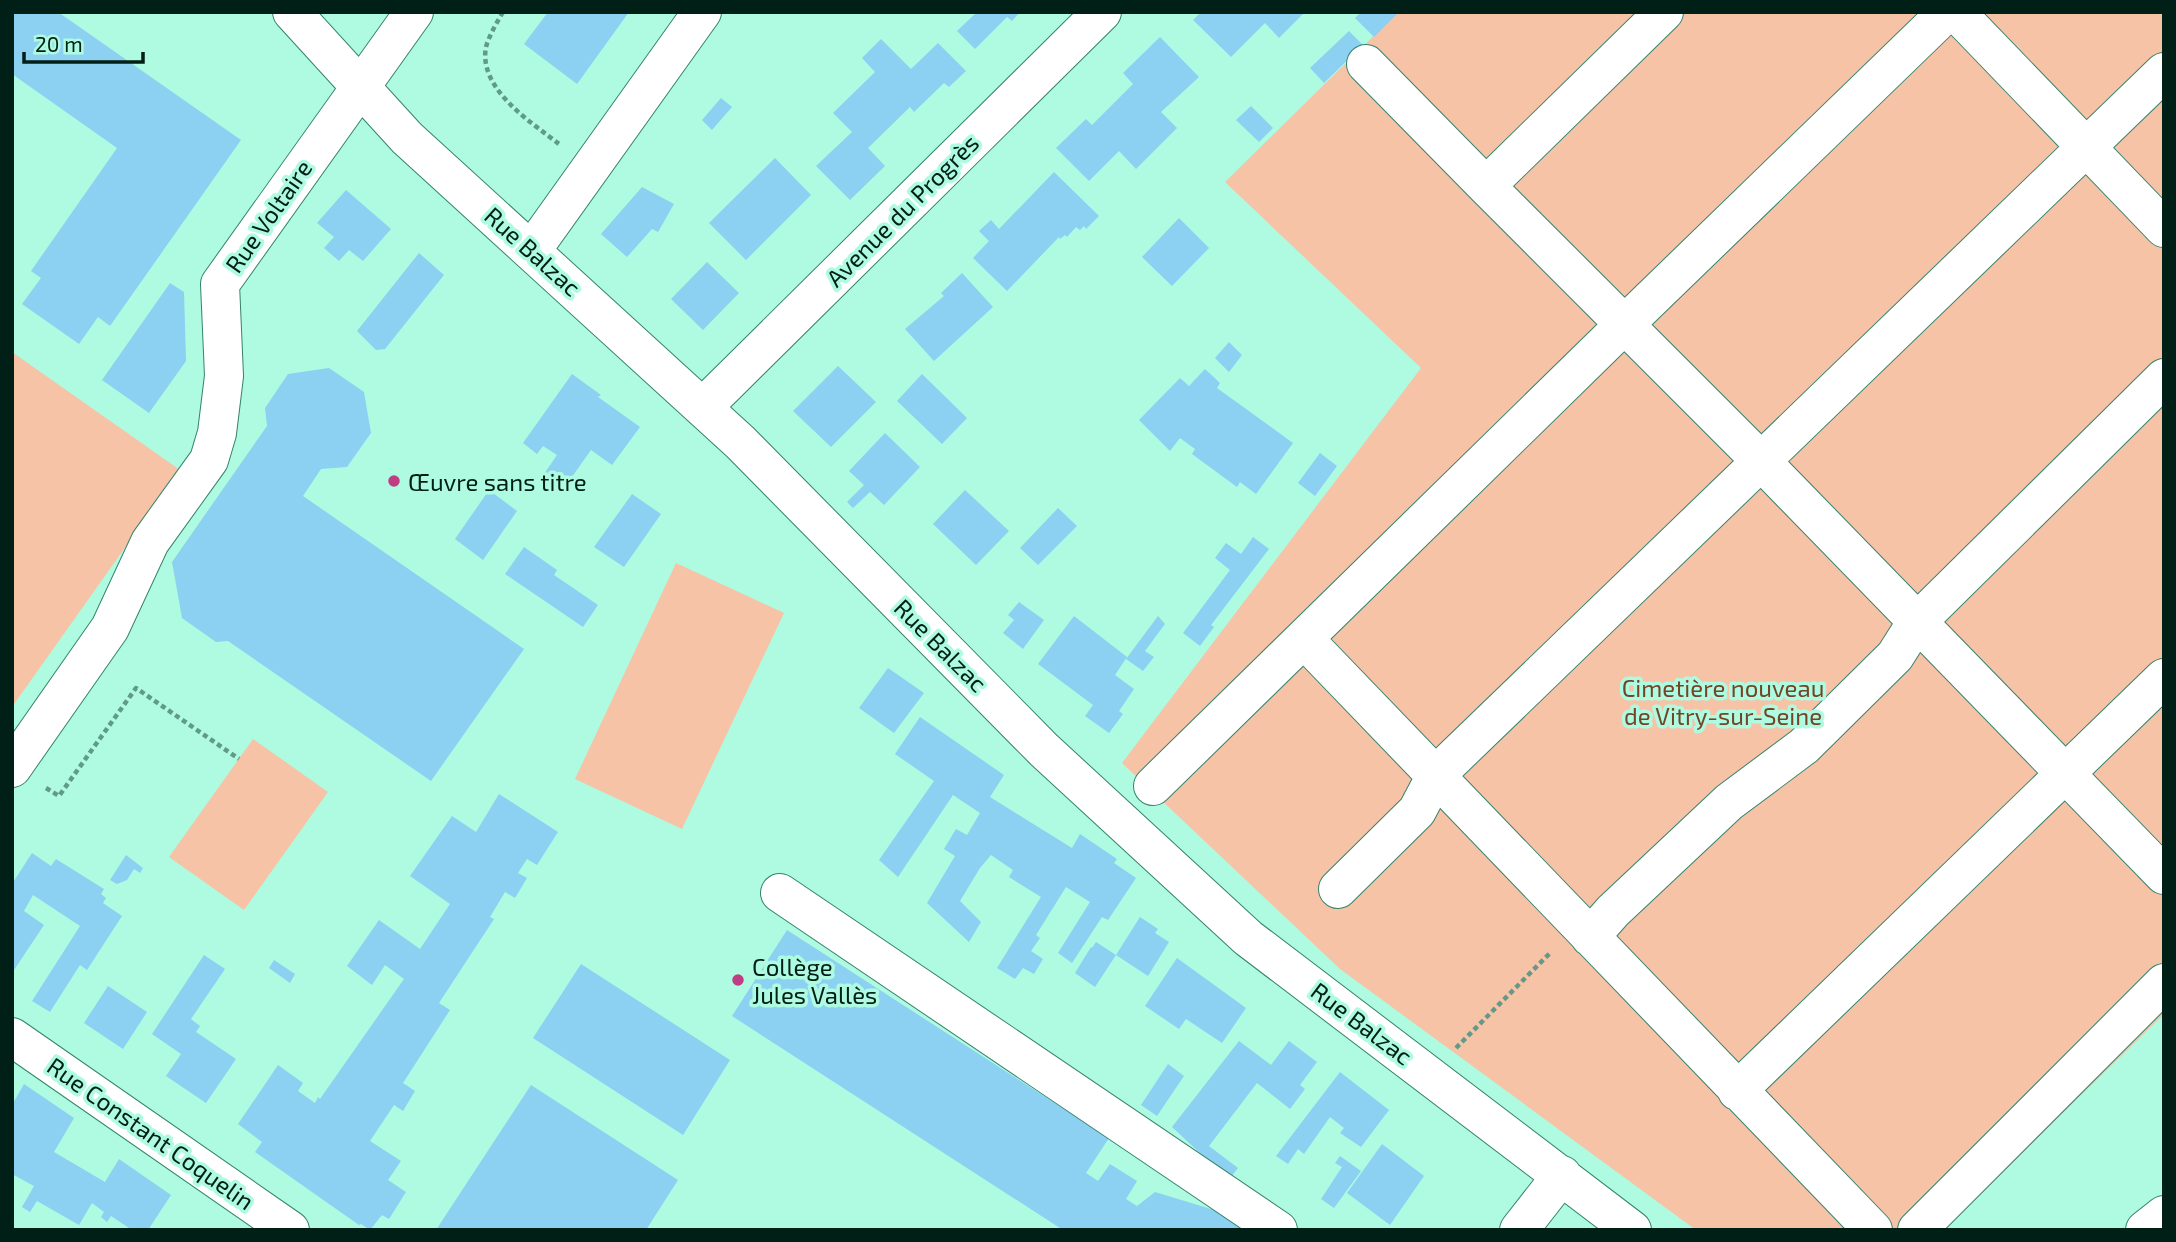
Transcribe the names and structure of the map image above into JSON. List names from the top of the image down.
{
  "streets": {
    "street": [
      "Avenue du Progrès",
      "Rue Voltaire",
      "Rue Balzac",
      "Rue Constant Coquelin"
    ]
  },
  "crossings": [
    ["Avenue du Progrès", "Rue Balzac"],
    ["Rue Voltaire", "Rue Balzac"]
  ],
  "parks": ["Cimetière nouveau de Vitry-sur-Seine"],
  "places": ["Œuvre sans titre", "Collège Jules Vallès"],
  "scale_bar": "20 m"
}
